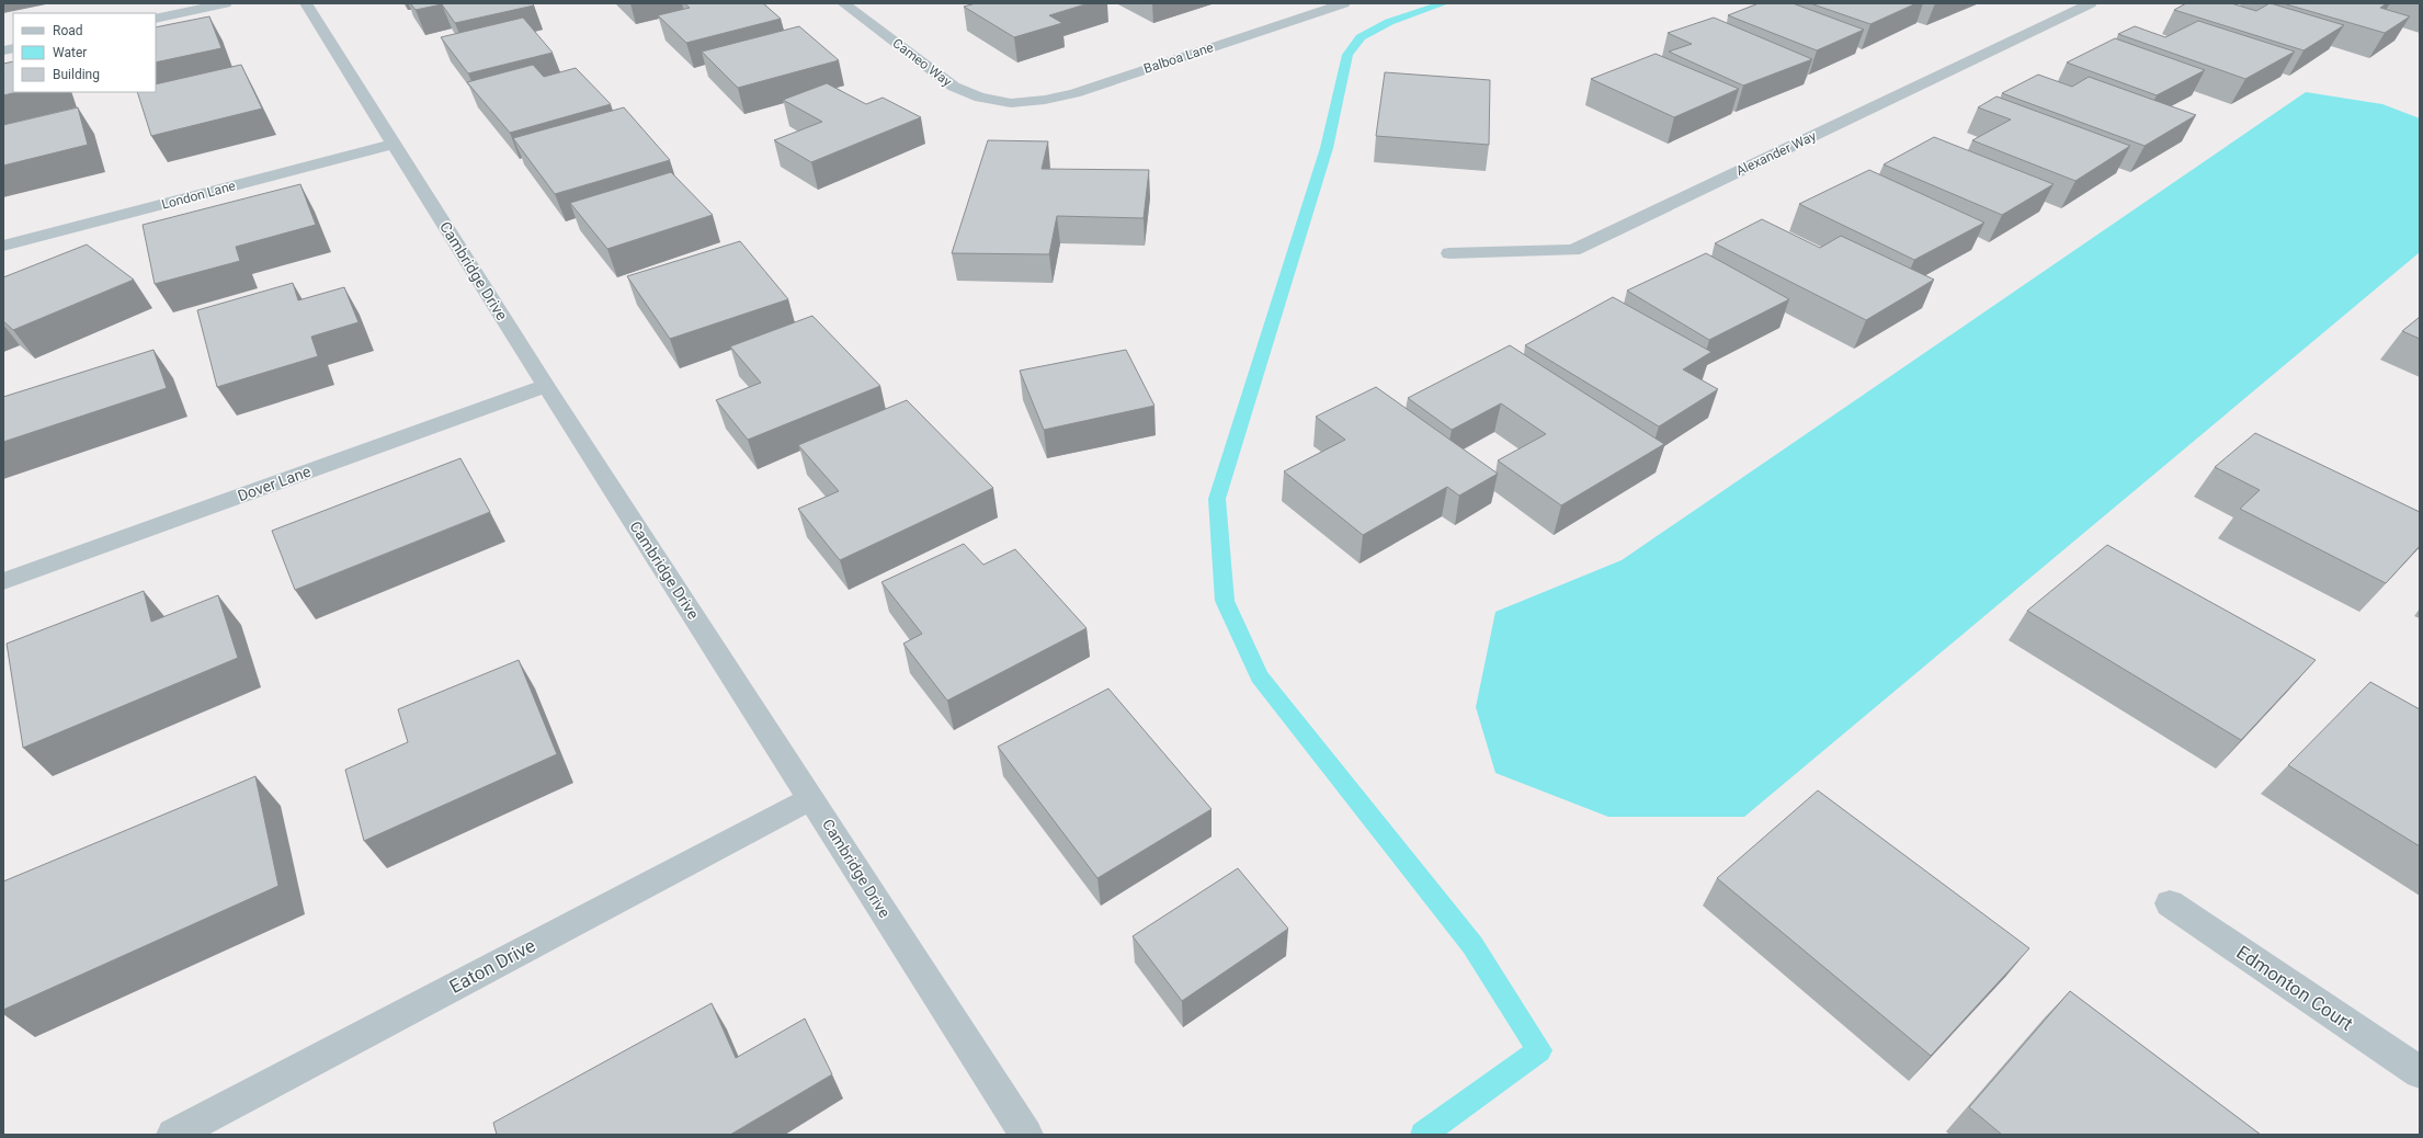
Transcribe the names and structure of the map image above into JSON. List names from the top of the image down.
{
  "streets": {
    "street": [
      "Balboa Lane",
      "Cameo Way",
      "Alexander Way",
      "London Lane",
      "Cambridge Drive",
      "Dover Lane",
      "Eaton Drive",
      "Edmonton Court"
    ]
  },
  "crossings": [
    ["Balboa Lane", "Cameo Way"],
    ["London Lane", "Cambridge Drive"],
    ["Cambridge Drive", "Dover Lane"],
    ["Cambridge Drive", "Eaton Drive"]
  ],
  "legend": ["Road", "Water", "Building"]
}
